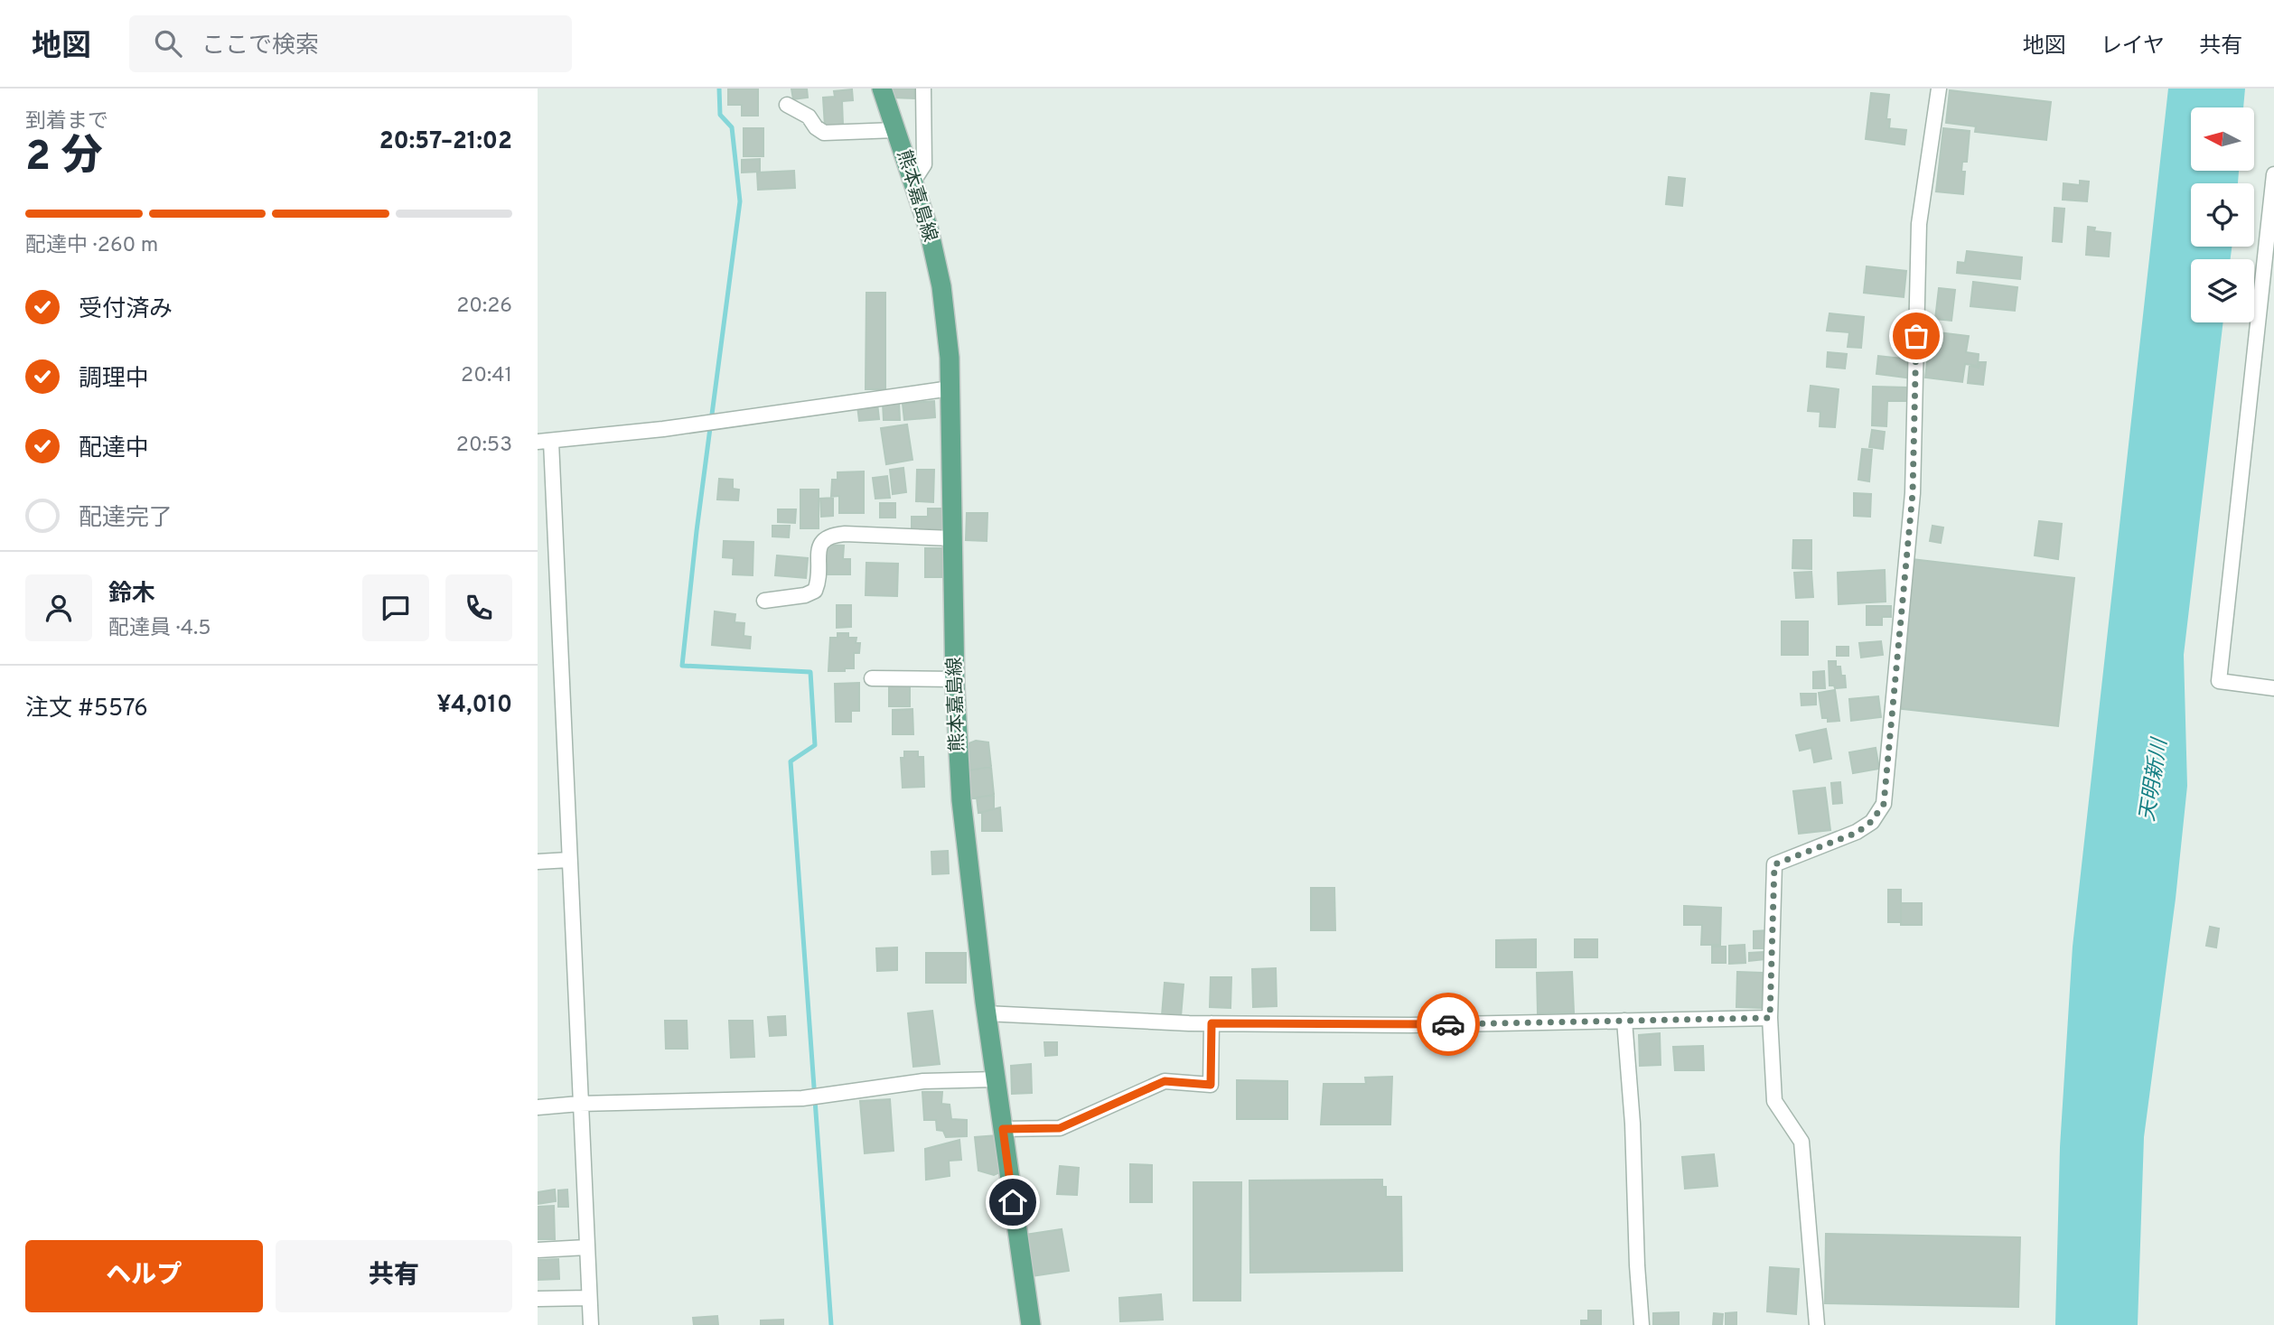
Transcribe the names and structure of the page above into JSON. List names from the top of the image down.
{
  "streets": {
    "main road": ["熊本嘉島線"]
  },
  "water": ["天明新川"],
  "north": "left",
  "page": {
    "header": "地図",
    "search": "ここで検索",
    "nav": ["地図", "レイヤ", "共有"],
    "heading": ["2 分", "到着まで", "20:57–21:02"],
    "panel": [
      "鈴木",
      "配達員 · 4.5",
      "注文 #5576",
      "¥4,010"
    ],
    "bar": "配達中 · 260 m",
    "list": [
      ["受付済み", "20:26"],
      ["調理中", "20:41"],
      ["配達中", "20:53"],
      "配達完了"
    ],
    "buttons": ["ヘルプ", "共有"]
  }
}
